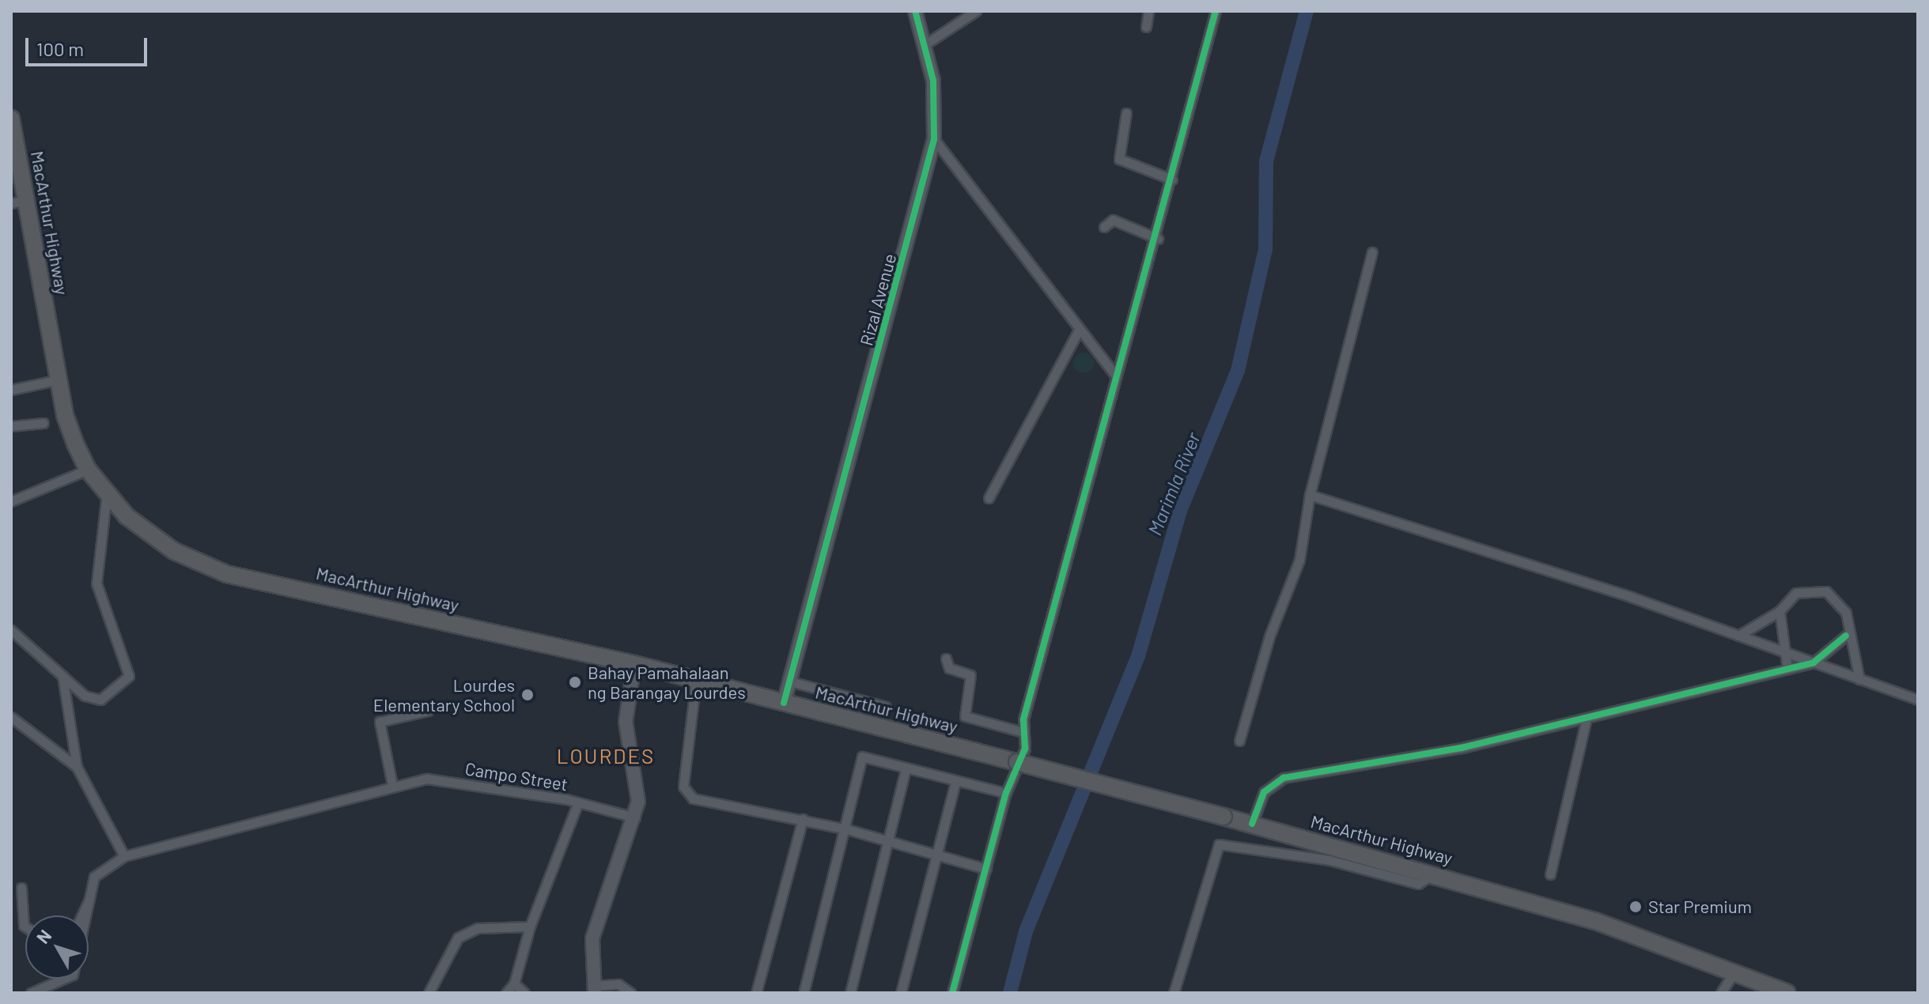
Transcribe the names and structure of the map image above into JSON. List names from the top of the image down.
{
  "streets": {
    "highway": ["MacArthur Highway"],
    "street": ["Rizal Avenue", "Campo Street"]
  },
  "crossings": [
    ["MacArthur Highway", "Rizal Avenue"]
  ],
  "districts": ["LOURDES"],
  "water": ["Marimla River"],
  "places": ["Bahay Pamahalaan ng Barangay Lourdes", "Lourdes Elementary School", "Star Premium"],
  "scale_bar": "100 m",
  "north": "top left"
}
